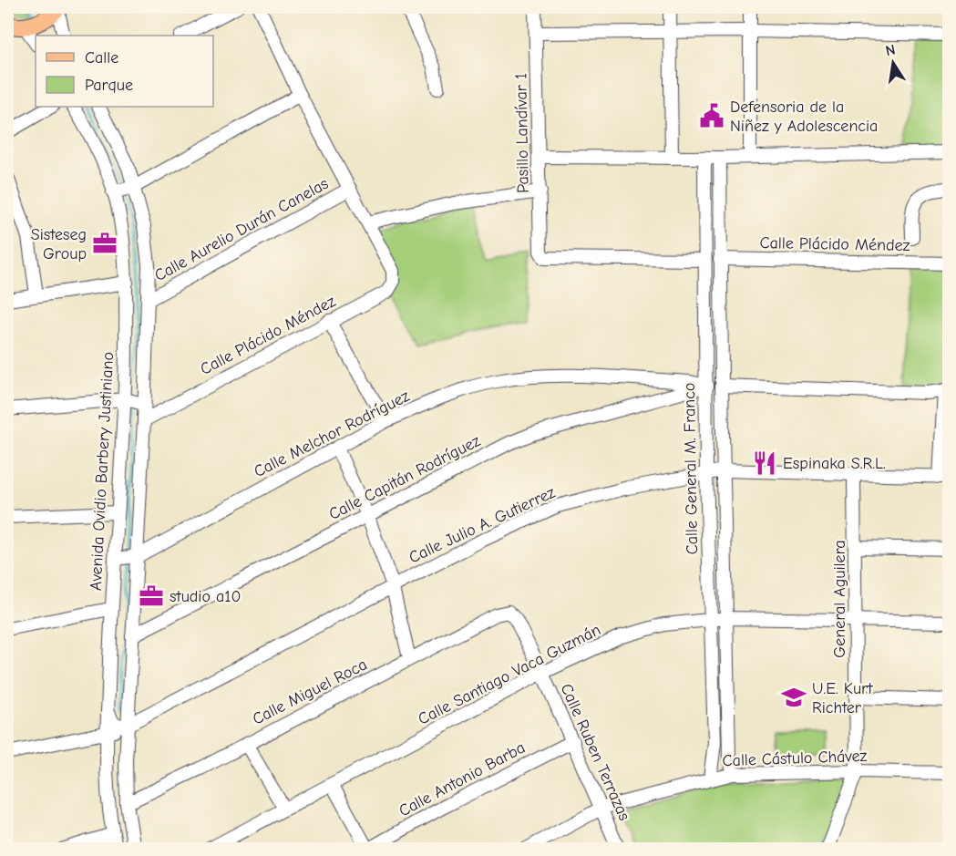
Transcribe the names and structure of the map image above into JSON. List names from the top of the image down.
{
  "streets": {
    "street": [
      "Pasillo Landívar 1",
      "Calle Aurelio Durán Canelas",
      "Calle Plácido Méndez",
      "Calle Melchor Rodríguez",
      "Calle General M. Franco",
      "Avenida Ovidio Barbery Justiniano",
      "Calle Capitán Rodríguez",
      "Calle Julio A. Gutierrez",
      "General Aguilera",
      "Calle Santiago Vaca Guzmán",
      "Calle Miguel Roca",
      "Calle Ruben Terrazas",
      "Calle Cástulo Chávez",
      "Calle Antonio Barba"
    ]
  },
  "crossings": [
    ["Pasillo Landívar 1", "Calle General M. Franco"],
    ["Calle Aurelio Durán Canelas", "Avenida Ovidio Barbery Justiniano"],
    ["Calle Plácido Méndez", "Calle General M. Franco"],
    ["Calle Plácido Méndez", "Avenida Ovidio Barbery Justiniano"],
    ["Calle Melchor Rodríguez", "Calle General M. Franco"],
    ["Calle Melchor Rodríguez", "Avenida Ovidio Barbery Justiniano"],
    ["Calle Melchor Rodríguez", "Calle Capitán Rodríguez"],
    ["Calle General M. Franco", "Calle Capitán Rodríguez"],
    ["Calle General M. Franco", "Calle Julio A. Gutierrez"],
    ["Calle General M. Franco", "Calle Santiago Vaca Guzmán"],
    ["Calle General M. Franco", "Calle Cástulo Chávez"],
    ["Avenida Ovidio Barbery Justiniano", "Calle Capitán Rodríguez"],
    ["Avenida Ovidio Barbery Justiniano", "Calle Julio A. Gutierrez"],
    ["Avenida Ovidio Barbery Justiniano", "Calle Miguel Roca"],
    ["Calle Julio A. Gutierrez", "General Aguilera"],
    ["General Aguilera", "Calle Santiago Vaca Guzmán"],
    ["General Aguilera", "Calle Cástulo Chávez"],
    ["Calle Santiago Vaca Guzmán", "Calle Ruben Terrazas"],
    ["Calle Miguel Roca", "Calle Ruben Terrazas"],
    ["Calle Ruben Terrazas", "Calle Cástulo Chávez"],
    ["Calle Ruben Terrazas", "Calle Antonio Barba"]
  ],
  "places": {
    "public building": ["Defensoria de la Niñez y Adolescencia"],
    "office": ["Sisteseg Group", "studio a10"],
    "restaurant": ["Espinaka S.R.L."],
    "school or university": ["U.E. Kurt Richter"]
  },
  "legend": ["Calle", "Parque"],
  "north": "top"
}
